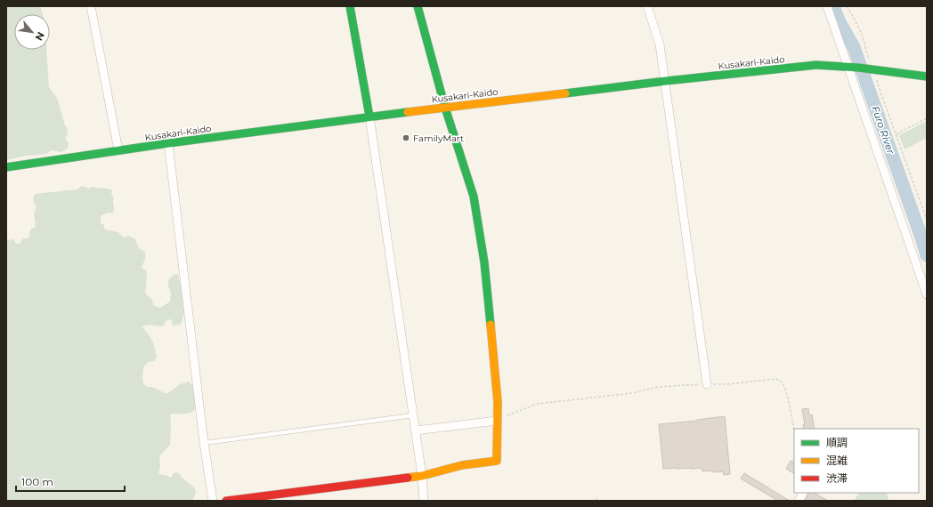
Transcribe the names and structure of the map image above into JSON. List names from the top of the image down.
{
  "streets": {
    "street": ["Kusakari-Kaido"]
  },
  "water": ["Furo River"],
  "places": ["FamilyMart"],
  "legend": ["順調", "混雑", "渋滞"],
  "scale_bar": "100 m",
  "north": "bottom right"
}
